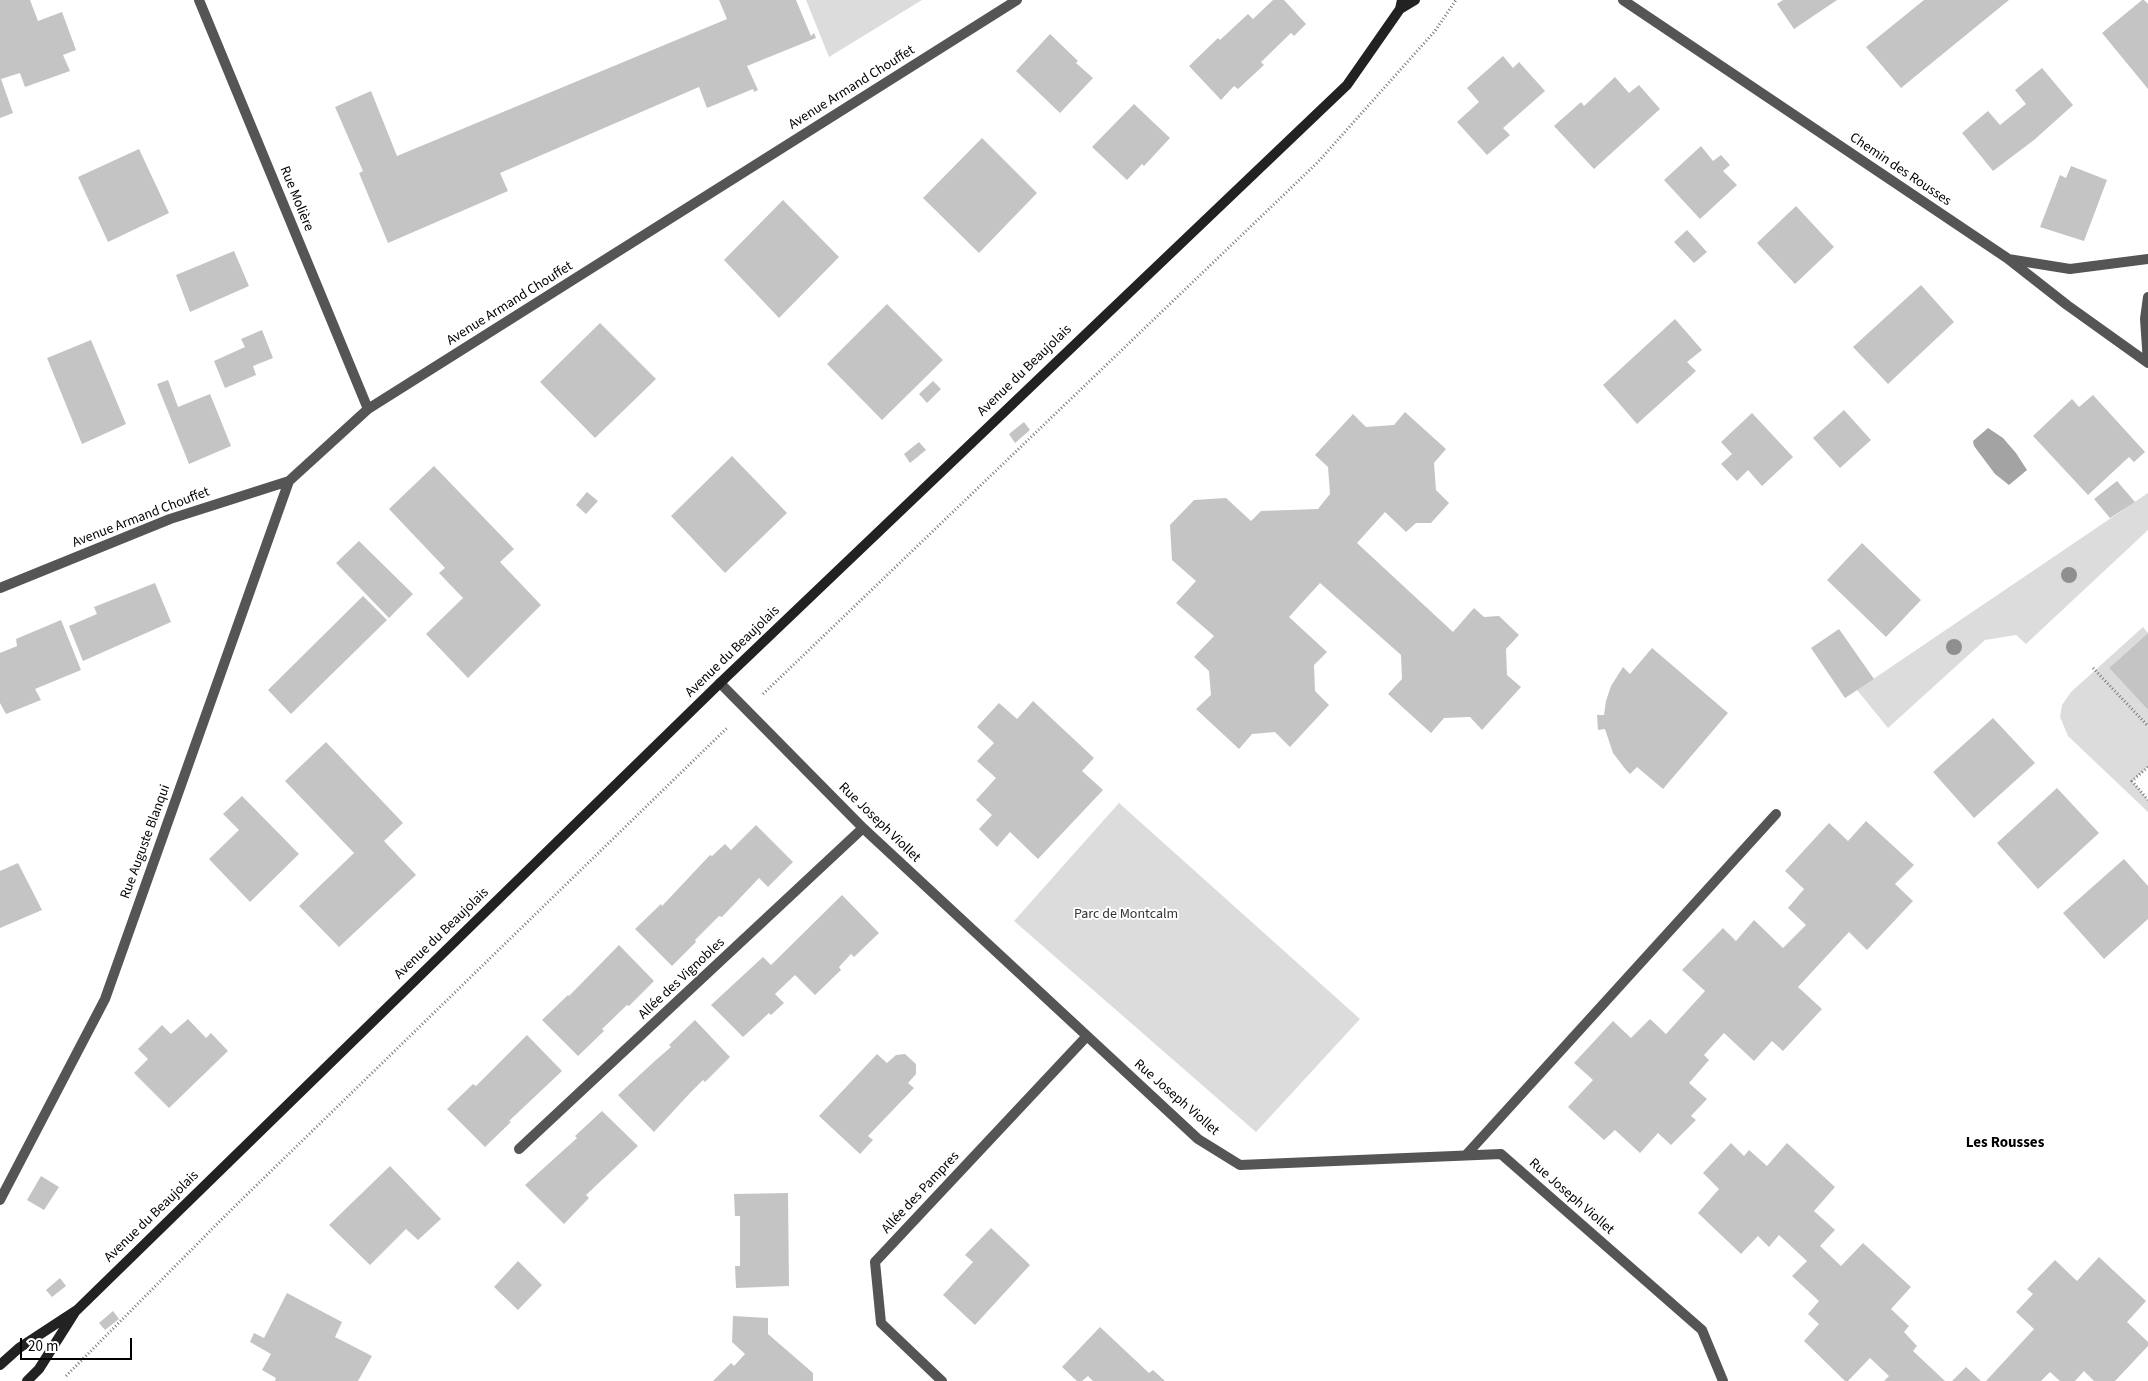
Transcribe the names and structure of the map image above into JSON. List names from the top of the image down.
{
  "streets": {
    "main road": ["Avenue du Beaujolais"],
    "street": [
      "Avenue Armand Chouffet",
      "Chemin des Rousses",
      "Rue Molière",
      "Rue Joseph Viollet",
      "Rue Auguste Blanqui",
      "Allée des Vignobles",
      "Allée des Pampres"
    ]
  },
  "crossings": [
    ["Avenue Armand Chouffet", "Rue Molière"],
    ["Avenue Armand Chouffet", "Rue Auguste Blanqui"],
    ["Avenue du Beaujolais", "Rue Joseph Viollet"],
    ["Rue Joseph Viollet", "Allée des Vignobles"],
    ["Rue Joseph Viollet", "Allée des Pampres"]
  ],
  "districts": ["Les Rousses"],
  "parks": ["Parc de Montcalm"],
  "scale_bar": "20 m"
}
